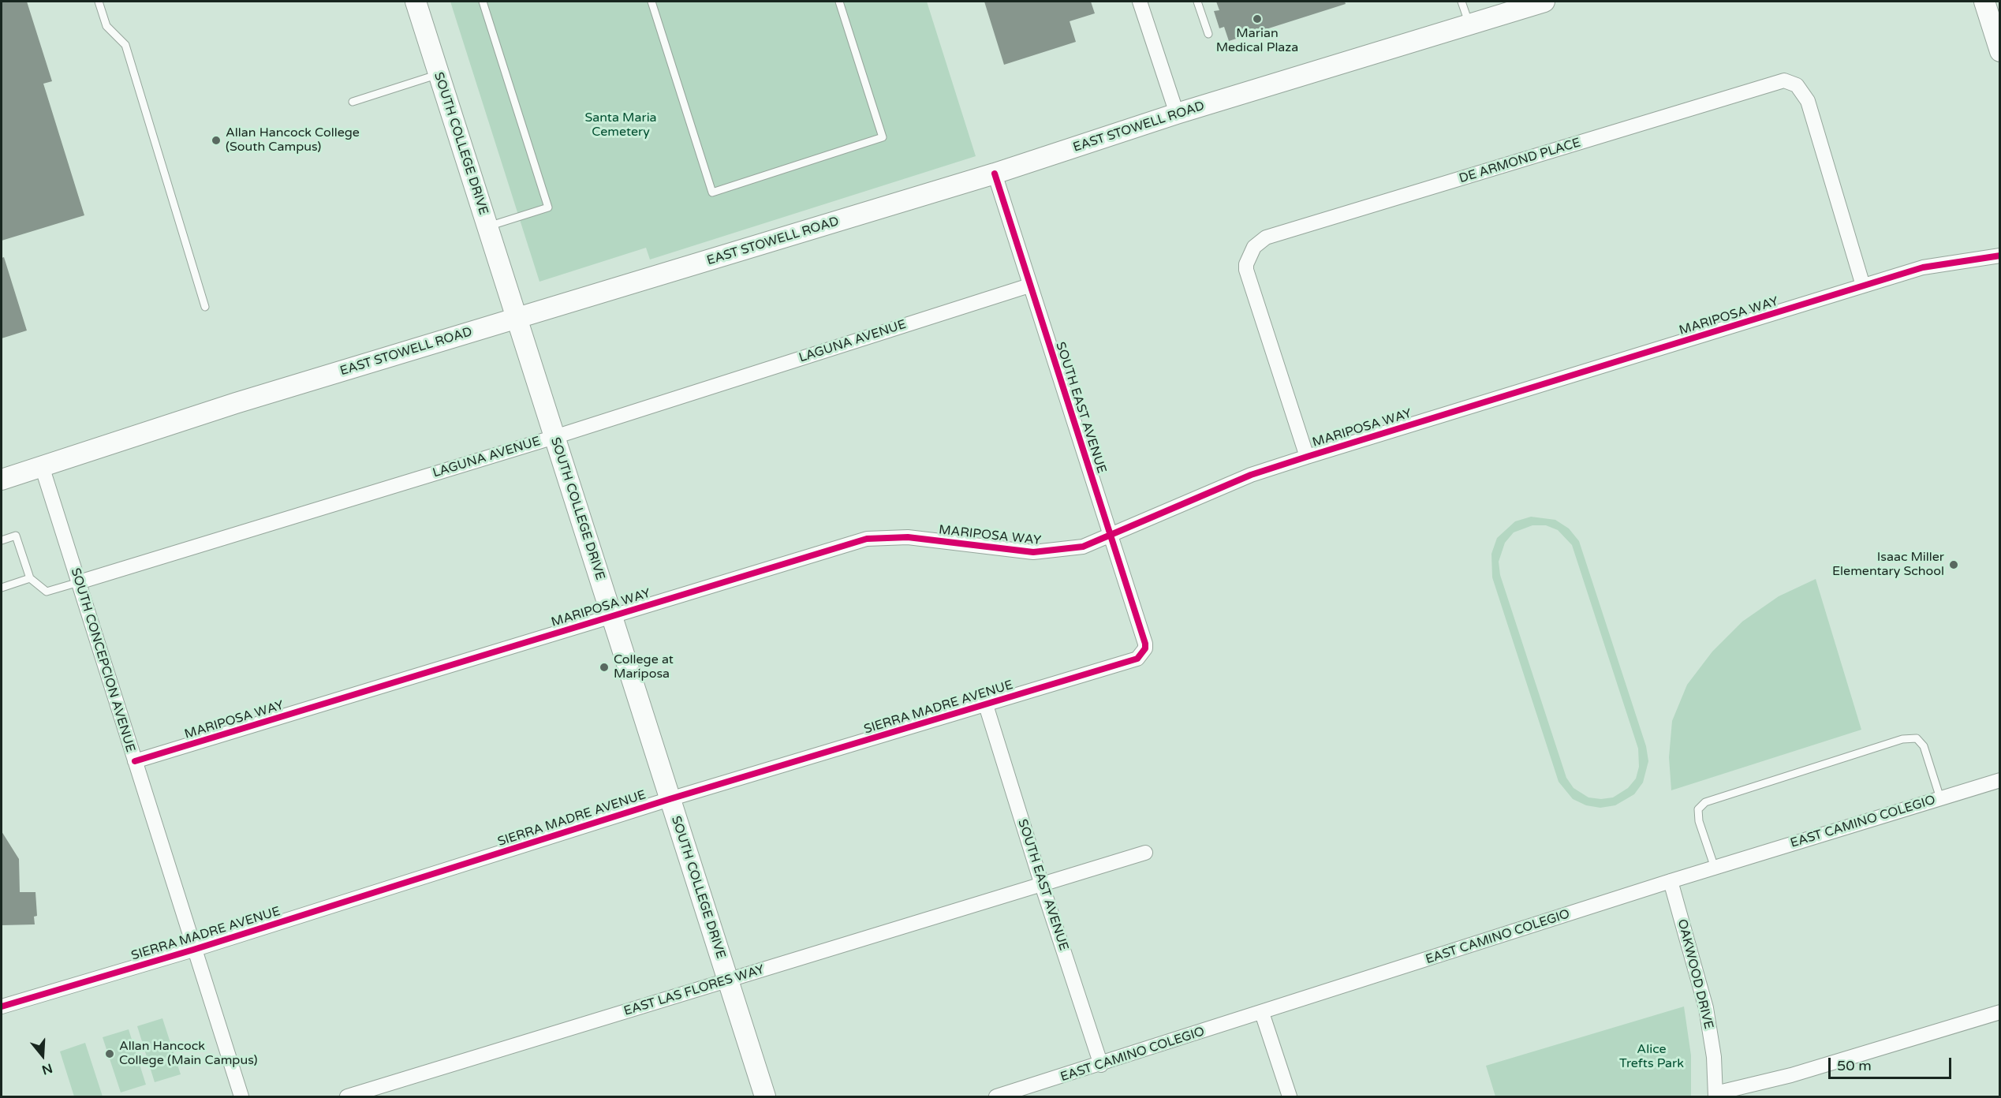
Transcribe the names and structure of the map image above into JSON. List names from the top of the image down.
{
  "streets": {
    "main road": ["EAST STOWELL ROAD", "SOUTH COLLEGE DRIVE"],
    "street": [
      "DE ARMOND PLACE",
      "MARIPOSA WAY",
      "LAGUNA AVENUE",
      "SOUTH EAST AVENUE",
      "SOUTH CONCEPCION AVENUE",
      "SIERRA MADRE AVENUE",
      "EAST CAMINO COLEGIO",
      "OAKWOOD DRIVE",
      "EAST LAS FLORES WAY"
    ]
  },
  "crossings": [
    ["EAST STOWELL ROAD", "SOUTH COLLEGE DRIVE"],
    ["EAST STOWELL ROAD", "SOUTH EAST AVENUE"],
    ["EAST STOWELL ROAD", "SOUTH CONCEPCION AVENUE"],
    ["SOUTH COLLEGE DRIVE", "MARIPOSA WAY"],
    ["SOUTH COLLEGE DRIVE", "LAGUNA AVENUE"],
    ["SOUTH COLLEGE DRIVE", "SIERRA MADRE AVENUE"],
    ["SOUTH COLLEGE DRIVE", "EAST LAS FLORES WAY"],
    ["DE ARMOND PLACE", "MARIPOSA WAY"],
    ["MARIPOSA WAY", "SOUTH EAST AVENUE"],
    ["MARIPOSA WAY", "SOUTH CONCEPCION AVENUE"],
    ["LAGUNA AVENUE", "SOUTH EAST AVENUE"],
    ["LAGUNA AVENUE", "SOUTH CONCEPCION AVENUE"],
    ["SOUTH EAST AVENUE", "SIERRA MADRE AVENUE"],
    ["SOUTH EAST AVENUE", "EAST CAMINO COLEGIO"],
    ["SOUTH EAST AVENUE", "EAST LAS FLORES WAY"],
    ["SOUTH CONCEPCION AVENUE", "SIERRA MADRE AVENUE"],
    ["EAST CAMINO COLEGIO", "OAKWOOD DRIVE"]
  ],
  "parks": ["Santa Maria Cemetery", "Alice Trefts Park"],
  "places": [
    "Marian Medical Plaza",
    "Allan Hancock College (South Campus)",
    "Isaac Miller Elementary School",
    "College at Mariposa",
    "Allan Hancock College (Main Campus)"
  ],
  "scale_bar": "50 m",
  "north": "bottom"
}
